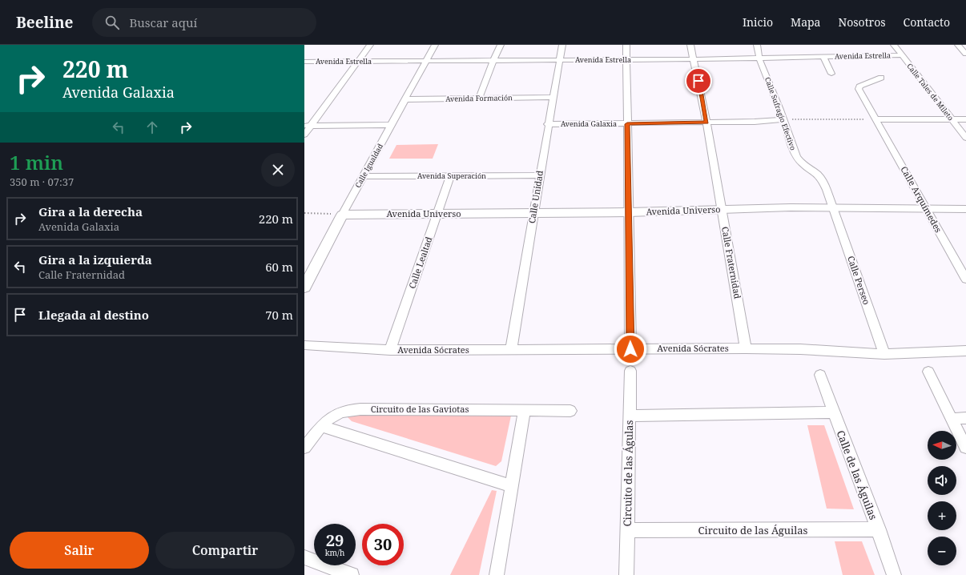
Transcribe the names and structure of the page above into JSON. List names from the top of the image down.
{
  "streets": {
    "street": [
      "Avenida Estrella",
      "Calle Tales de Mileto",
      "Avenida Formación",
      "Calle Sufragio Efectivo",
      "Avenida Galaxia",
      "Calle Igualdad",
      "Avenida Superación",
      "Calle Unidad",
      "Calle Arquímedes",
      "Avenida Universo",
      "Calle Lealtad",
      "Calle Fraternidad",
      "Calle Perseo",
      "Avenida Sócrates",
      "Circuito de las Gaviotas",
      "Circuito de las Águlas",
      "Calle de las Águilas",
      "Circuito de las Águilas"
    ]
  },
  "crossings": [
    ["Avenida Estrella", "Calle Tales de Mileto"],
    ["Avenida Estrella", "Calle Sufragio Efectivo"],
    ["Avenida Estrella", "Calle Igualdad"],
    ["Avenida Estrella", "Calle Unidad"],
    ["Avenida Estrella", "Calle Fraternidad"],
    ["Avenida Formación", "Calle Igualdad"],
    ["Avenida Formación", "Calle Unidad"],
    ["Calle Sufragio Efectivo", "Avenida Galaxia"],
    ["Calle Sufragio Efectivo", "Avenida Universo"],
    ["Calle Sufragio Efectivo", "Calle Perseo"],
    ["Avenida Galaxia", "Calle Unidad"],
    ["Avenida Galaxia", "Calle Fraternidad"],
    ["Calle Igualdad", "Avenida Superación"],
    ["Calle Igualdad", "Avenida Universo"],
    ["Avenida Superación", "Calle Unidad"],
    ["Avenida Superación", "Calle Lealtad"],
    ["Calle Unidad", "Avenida Universo"],
    ["Calle Unidad", "Avenida Sócrates"],
    ["Calle Arquímedes", "Avenida Universo"],
    ["Avenida Universo", "Calle Lealtad"],
    ["Avenida Universo", "Calle Fraternidad"],
    ["Avenida Universo", "Calle Perseo"],
    ["Calle Lealtad", "Avenida Sócrates"],
    ["Calle Fraternidad", "Avenida Sócrates"],
    ["Calle Perseo", "Avenida Sócrates"],
    ["Circuito de las Águlas", "Circuito de las Águilas"],
    ["Calle de las Águilas", "Circuito de las Águilas"]
  ],
  "north": "left",
  "page": {
    "header": "Beeline",
    "search": "Buscar aquí",
    "nav": [
      "Inicio",
      "Mapa",
      "Nosotros",
      "Contacto"
    ],
    "turn": ["220 m", "Avenida Galaxia"],
    "heading": ["1 min", "350 m · 07:37"],
    "list": [
      {
        "name": "Gira a la derecha",
        "note": "Avenida Galaxia",
        "value": "220 m"
      },
      {
        "name": "Gira a la izquierda",
        "note": "Calle Fraternidad",
        "value": "60 m"
      },
      {
        "name": "Llegada al destino",
        "value": "70 m"
      }
    ],
    "map_buttons": ["+", "−"],
    "speed": "29 km/h",
    "limit": "30",
    "buttons": ["Salir", "Compartir"]
  }
}
